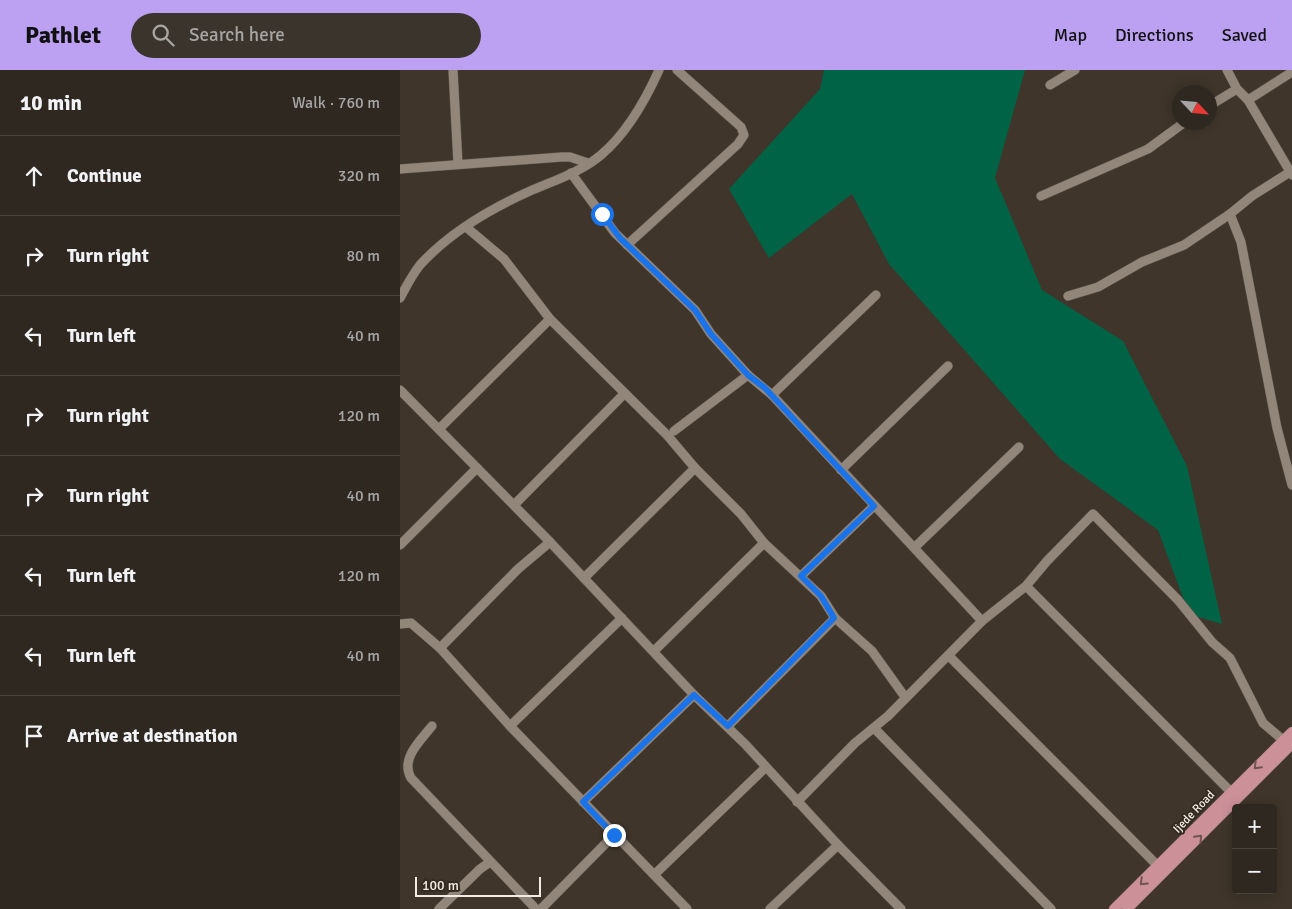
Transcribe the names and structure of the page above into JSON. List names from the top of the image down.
{
  "streets": {
    "main road": ["Ijede Road"]
  },
  "scale_bar": "100 m",
  "north": "bottom right",
  "page": {
    "header": "Pathlet",
    "search": "Search here",
    "nav": ["Map", "Directions", "Saved"],
    "heading": ["10 min", "Walk · 760 m"],
    "list": [
      ["Continue", "320 m"],
      ["Turn right", "80 m"],
      ["Turn left", "40 m"],
      ["Turn right", "120 m"],
      ["Turn right", "40 m"],
      ["Turn left", "120 m"],
      ["Turn left", "40 m"],
      "Arrive at destination"
    ],
    "map_buttons": ["+", "−"],
    "scale": "100 m"
  }
}
